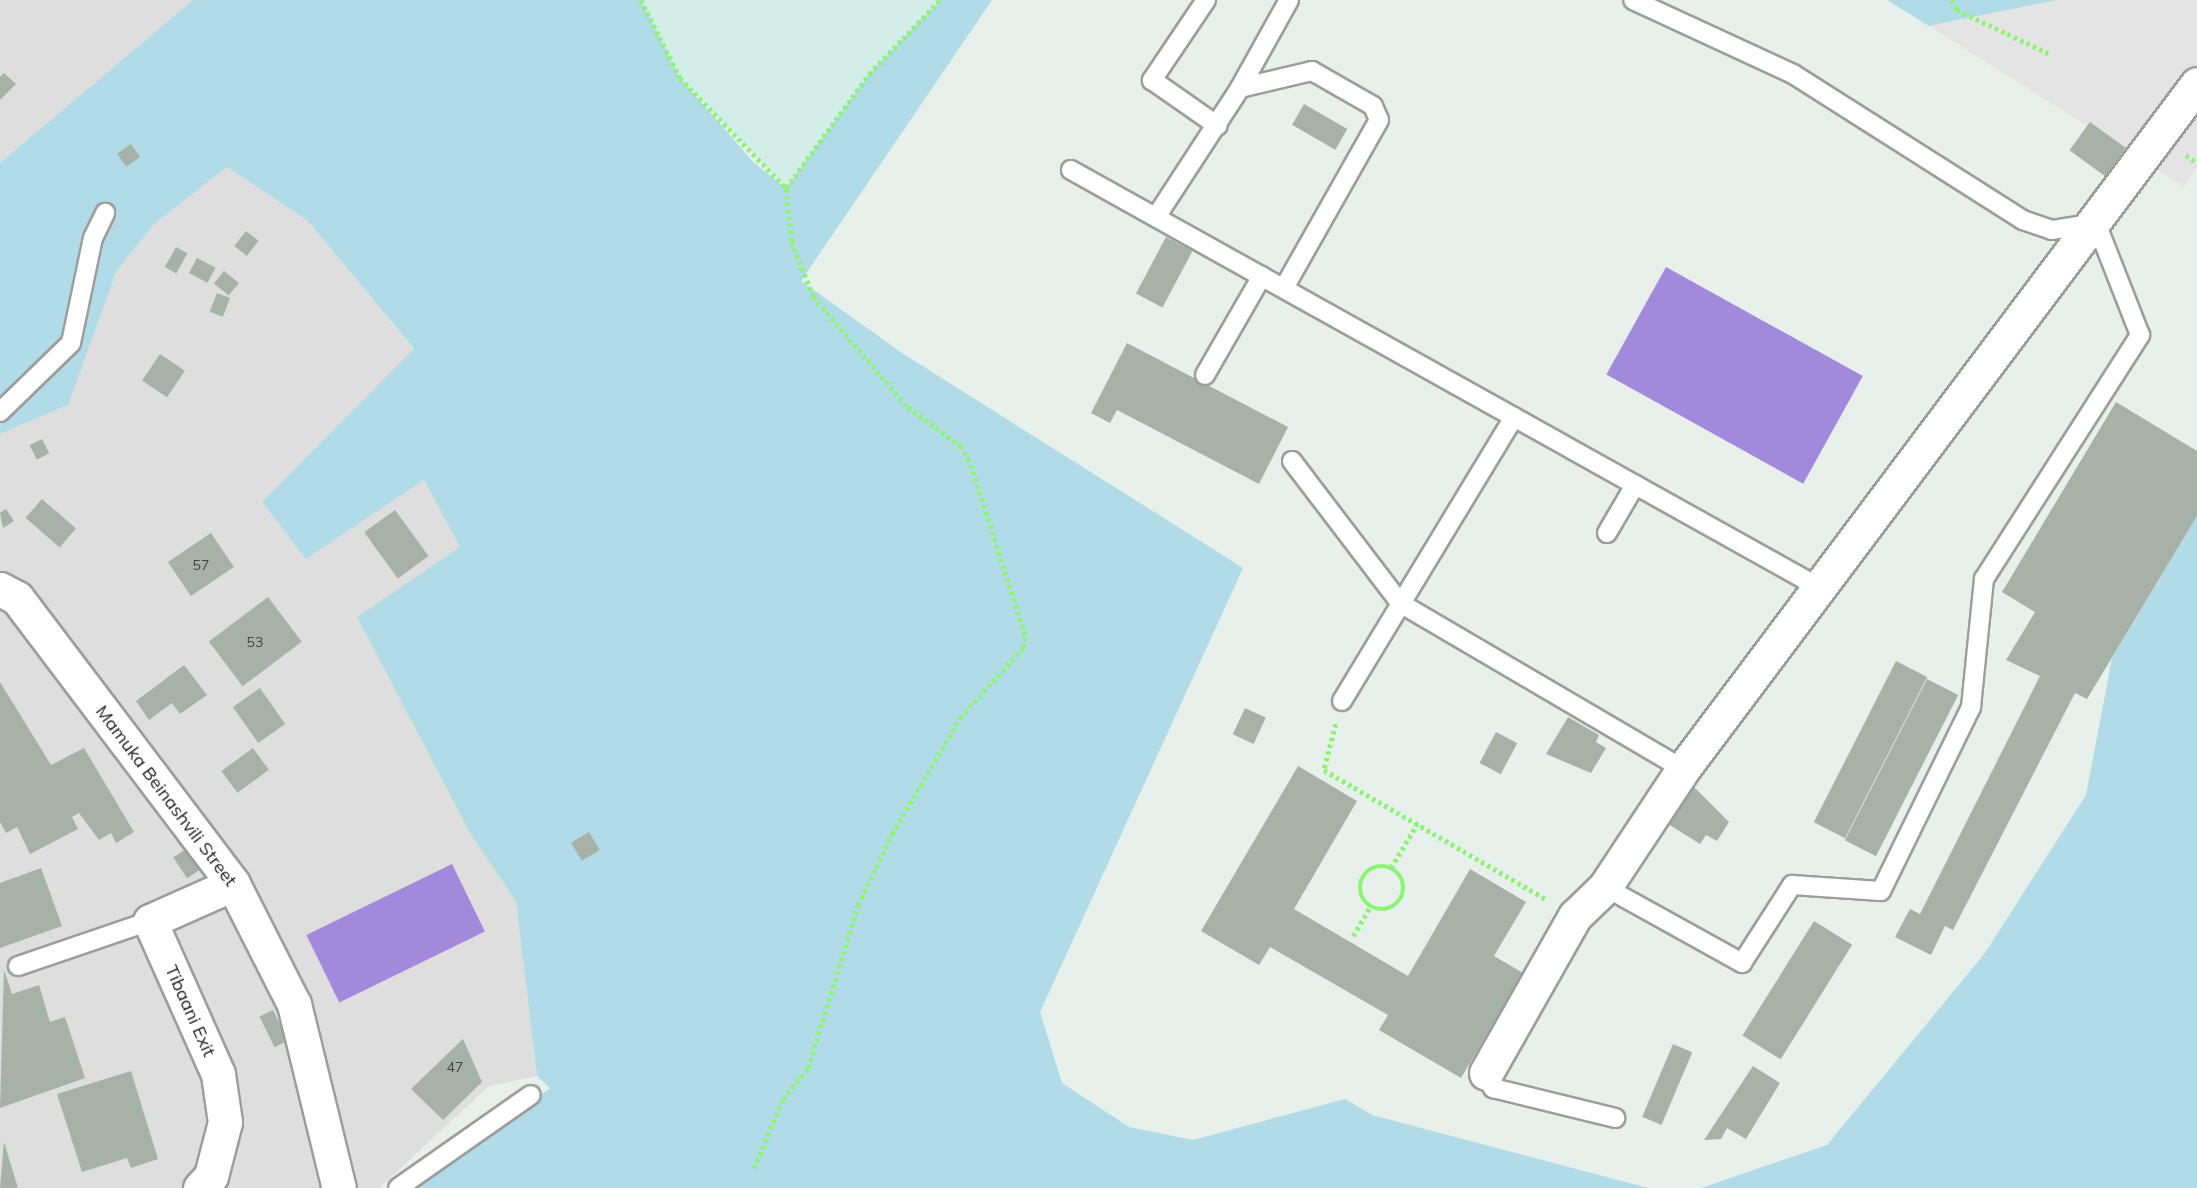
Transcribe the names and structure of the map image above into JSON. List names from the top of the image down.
{
  "streets": {
    "street": ["Mamuka Beinashvili Street", "Tibaani Exit"]
  },
  "house_numbers": ["57", "53", "47"]
}
